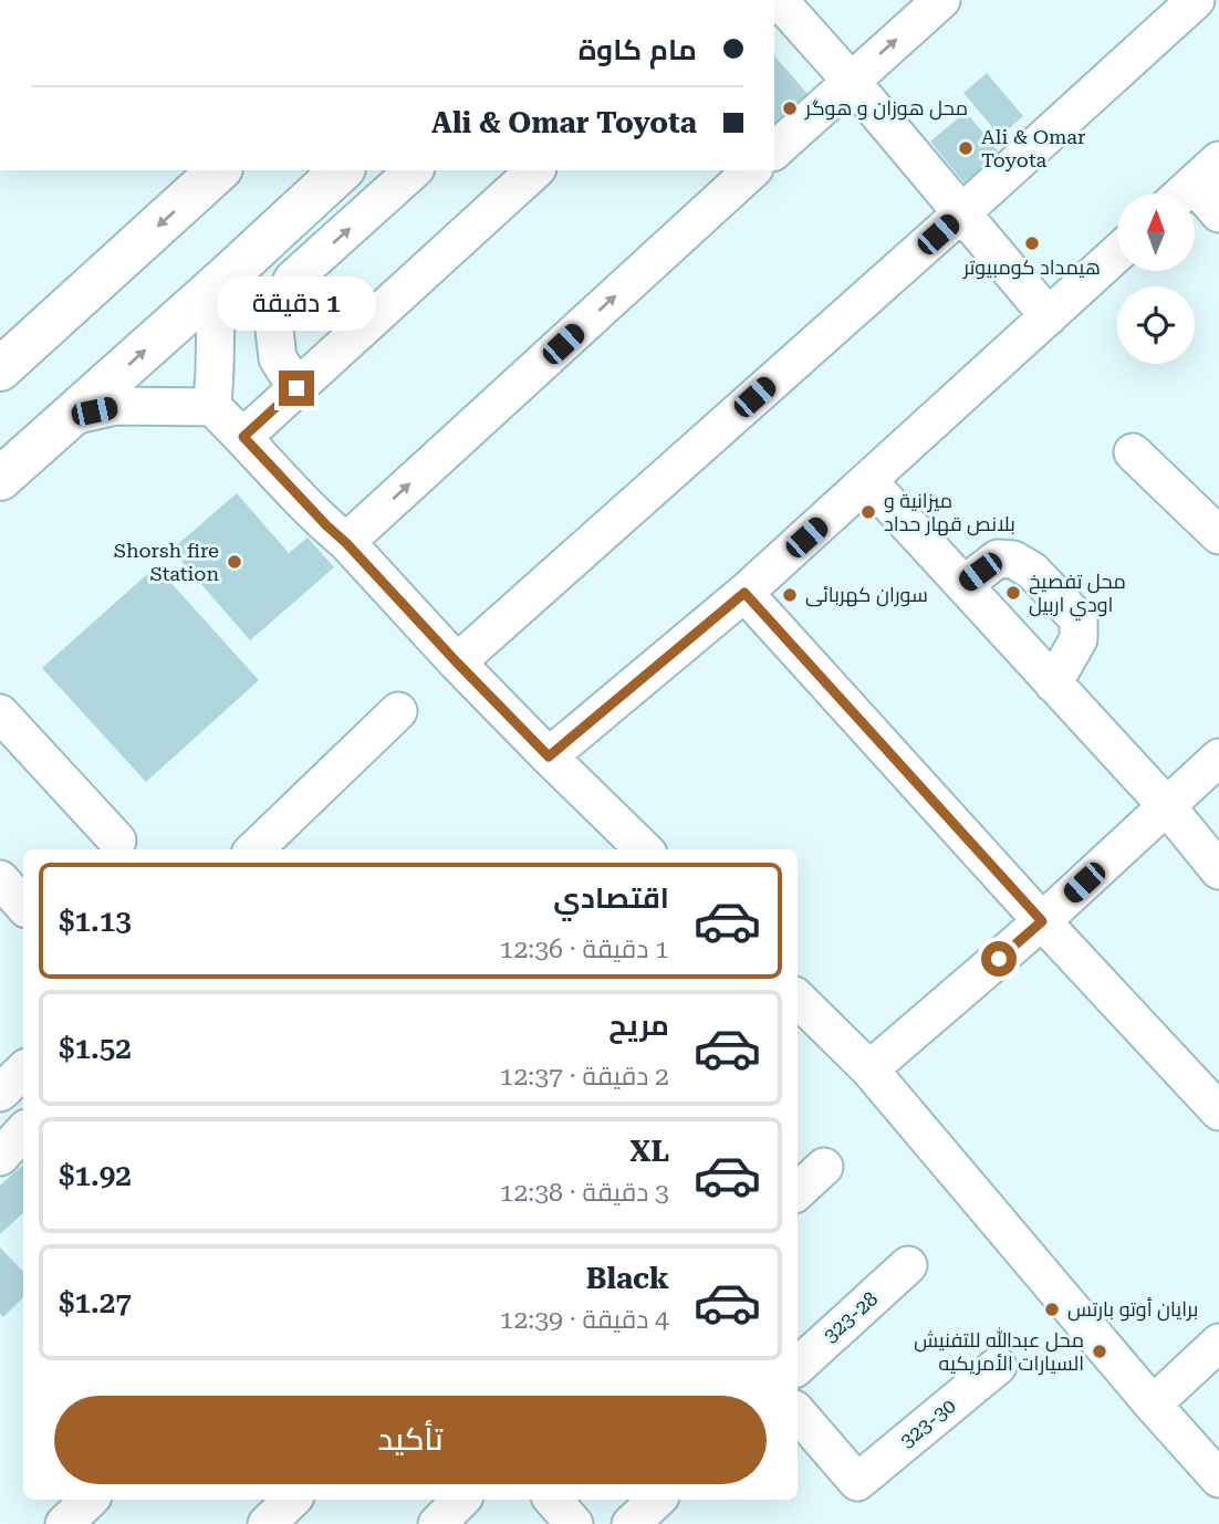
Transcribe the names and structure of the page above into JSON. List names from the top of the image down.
{
  "streets": {
    "street": ["323-28", "323-30"]
  },
  "places": [
    "محل هوزان و هوگر",
    "Ali & Omar Toyota",
    "هيمداد كومبيوتر",
    "ميزانية و بلانص قهار حداد",
    "Shorsh fire Station",
    "محل تفصيخ اودي اربيل",
    "سوران کهربائی",
    "برايان أوتو بارتس",
    "محل عبدالله للتفنيش السيارات الأمريكيه"
  ],
  "north": "top",
  "page": {
    "banner": ["مام كاوة", "Ali & Omar Toyota"],
    "bubble": "1 دقيقة",
    "list": [
      {
        "name": "اقتصادي",
        "note": "1 دقيقة · 12:36",
        "value": "$1.13"
      },
      {
        "name": "مريح",
        "note": "2 دقيقة · 12:37",
        "value": "$1.52"
      },
      {
        "name": "XL",
        "note": "3 دقيقة · 12:38",
        "value": "$1.92"
      },
      {
        "name": "Black",
        "note": "4 دقيقة · 12:39",
        "value": "$1.27"
      }
    ],
    "buttons": "تأكيد"
  }
}
